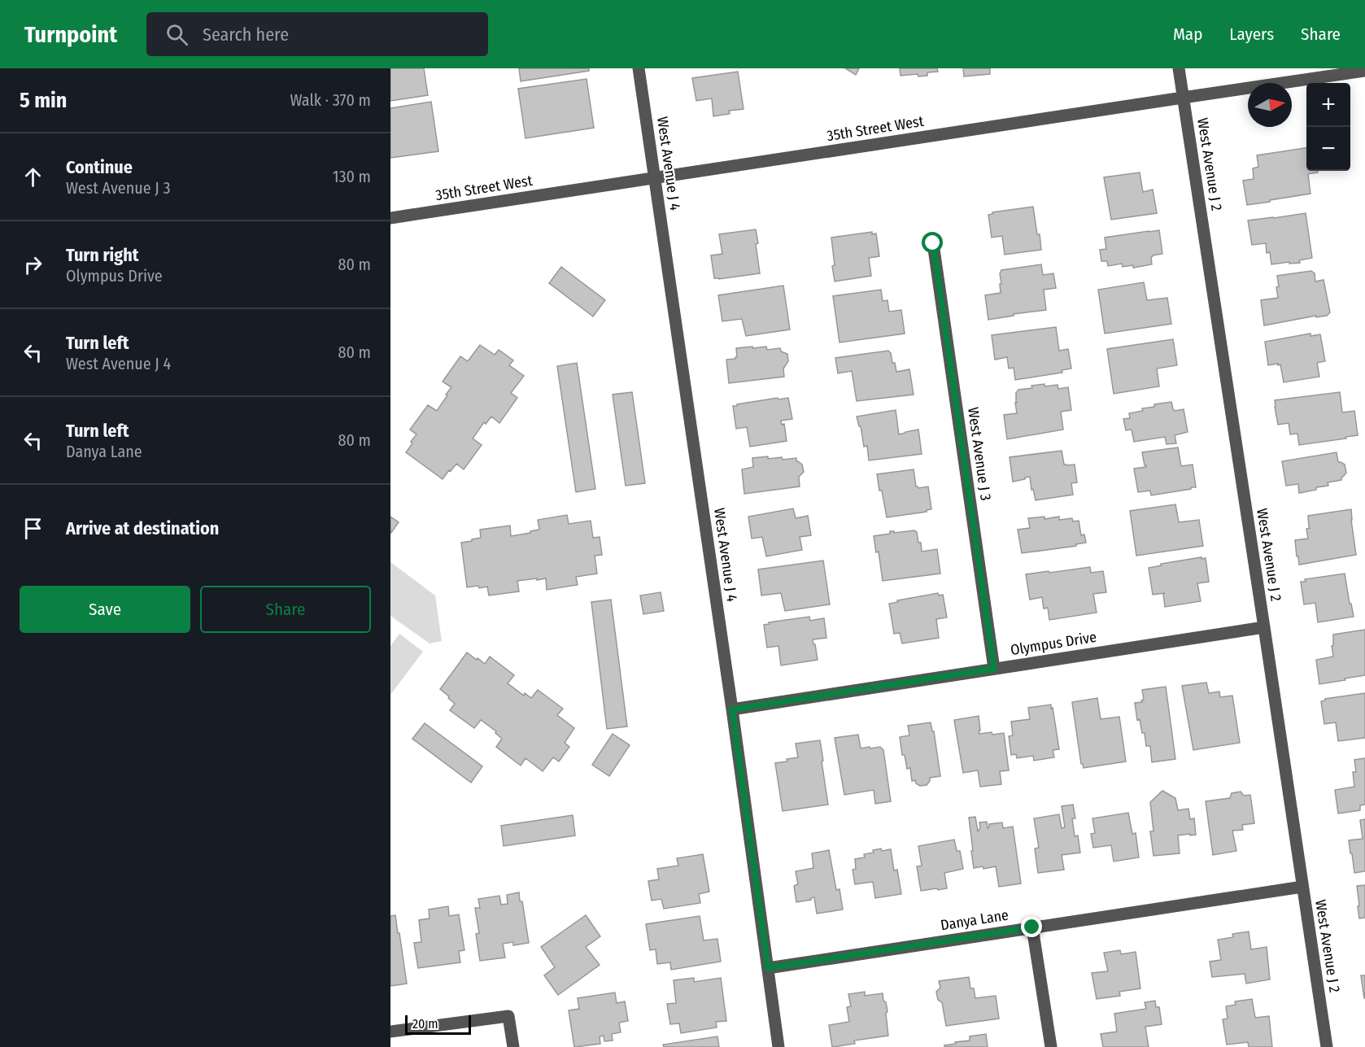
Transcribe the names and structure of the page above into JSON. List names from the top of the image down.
{
  "streets": {
    "street": [
      "35th Street West",
      "West Avenue J 4",
      "West Avenue J 2",
      "West Avenue J 3",
      "Olympus Drive",
      "Danya Lane"
    ]
  },
  "crossings": [
    ["35th Street West", "West Avenue J 4"],
    ["35th Street West", "West Avenue J 2"],
    ["West Avenue J 4", "Olympus Drive"],
    ["West Avenue J 4", "Danya Lane"],
    ["West Avenue J 2", "Olympus Drive"],
    ["West Avenue J 2", "Danya Lane"],
    ["West Avenue J 3", "Olympus Drive"]
  ],
  "scale_bar": "20 m",
  "north": "right",
  "page": {
    "header": "Turnpoint",
    "search": "Search here",
    "nav": ["Map", "Layers", "Share"],
    "heading": ["5 min", "Walk · 370 m"],
    "map_buttons": ["+", "−"],
    "list": [
      ["Continue", "West Avenue J 3", "130 m"],
      ["Turn right", "Olympus Drive", "80 m"],
      ["Turn left", "West Avenue J 4", "80 m"],
      ["Turn left", "Danya Lane", "80 m"],
      "Arrive at destination"
    ],
    "buttons": ["Save", "Share"],
    "scale": "20 m"
  }
}
